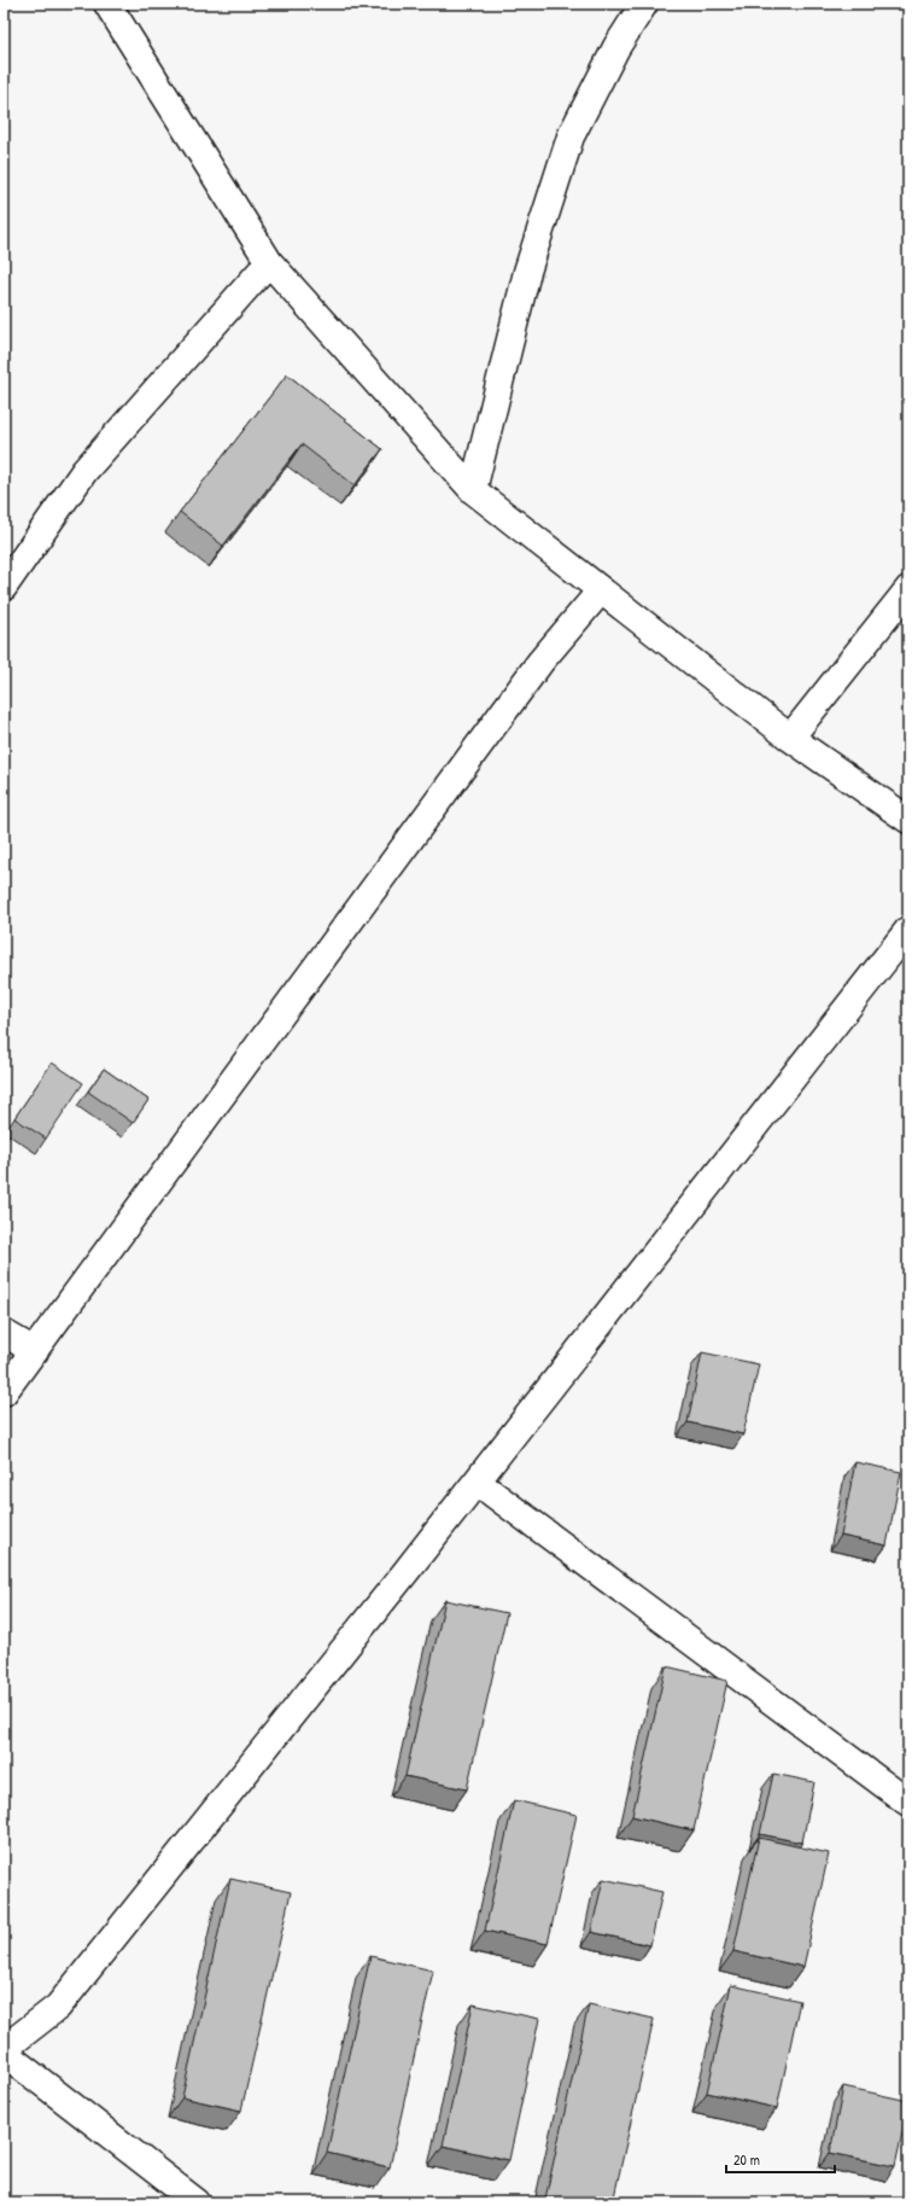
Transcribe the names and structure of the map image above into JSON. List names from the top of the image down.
{
  "scale_bar": "20 m"
}
